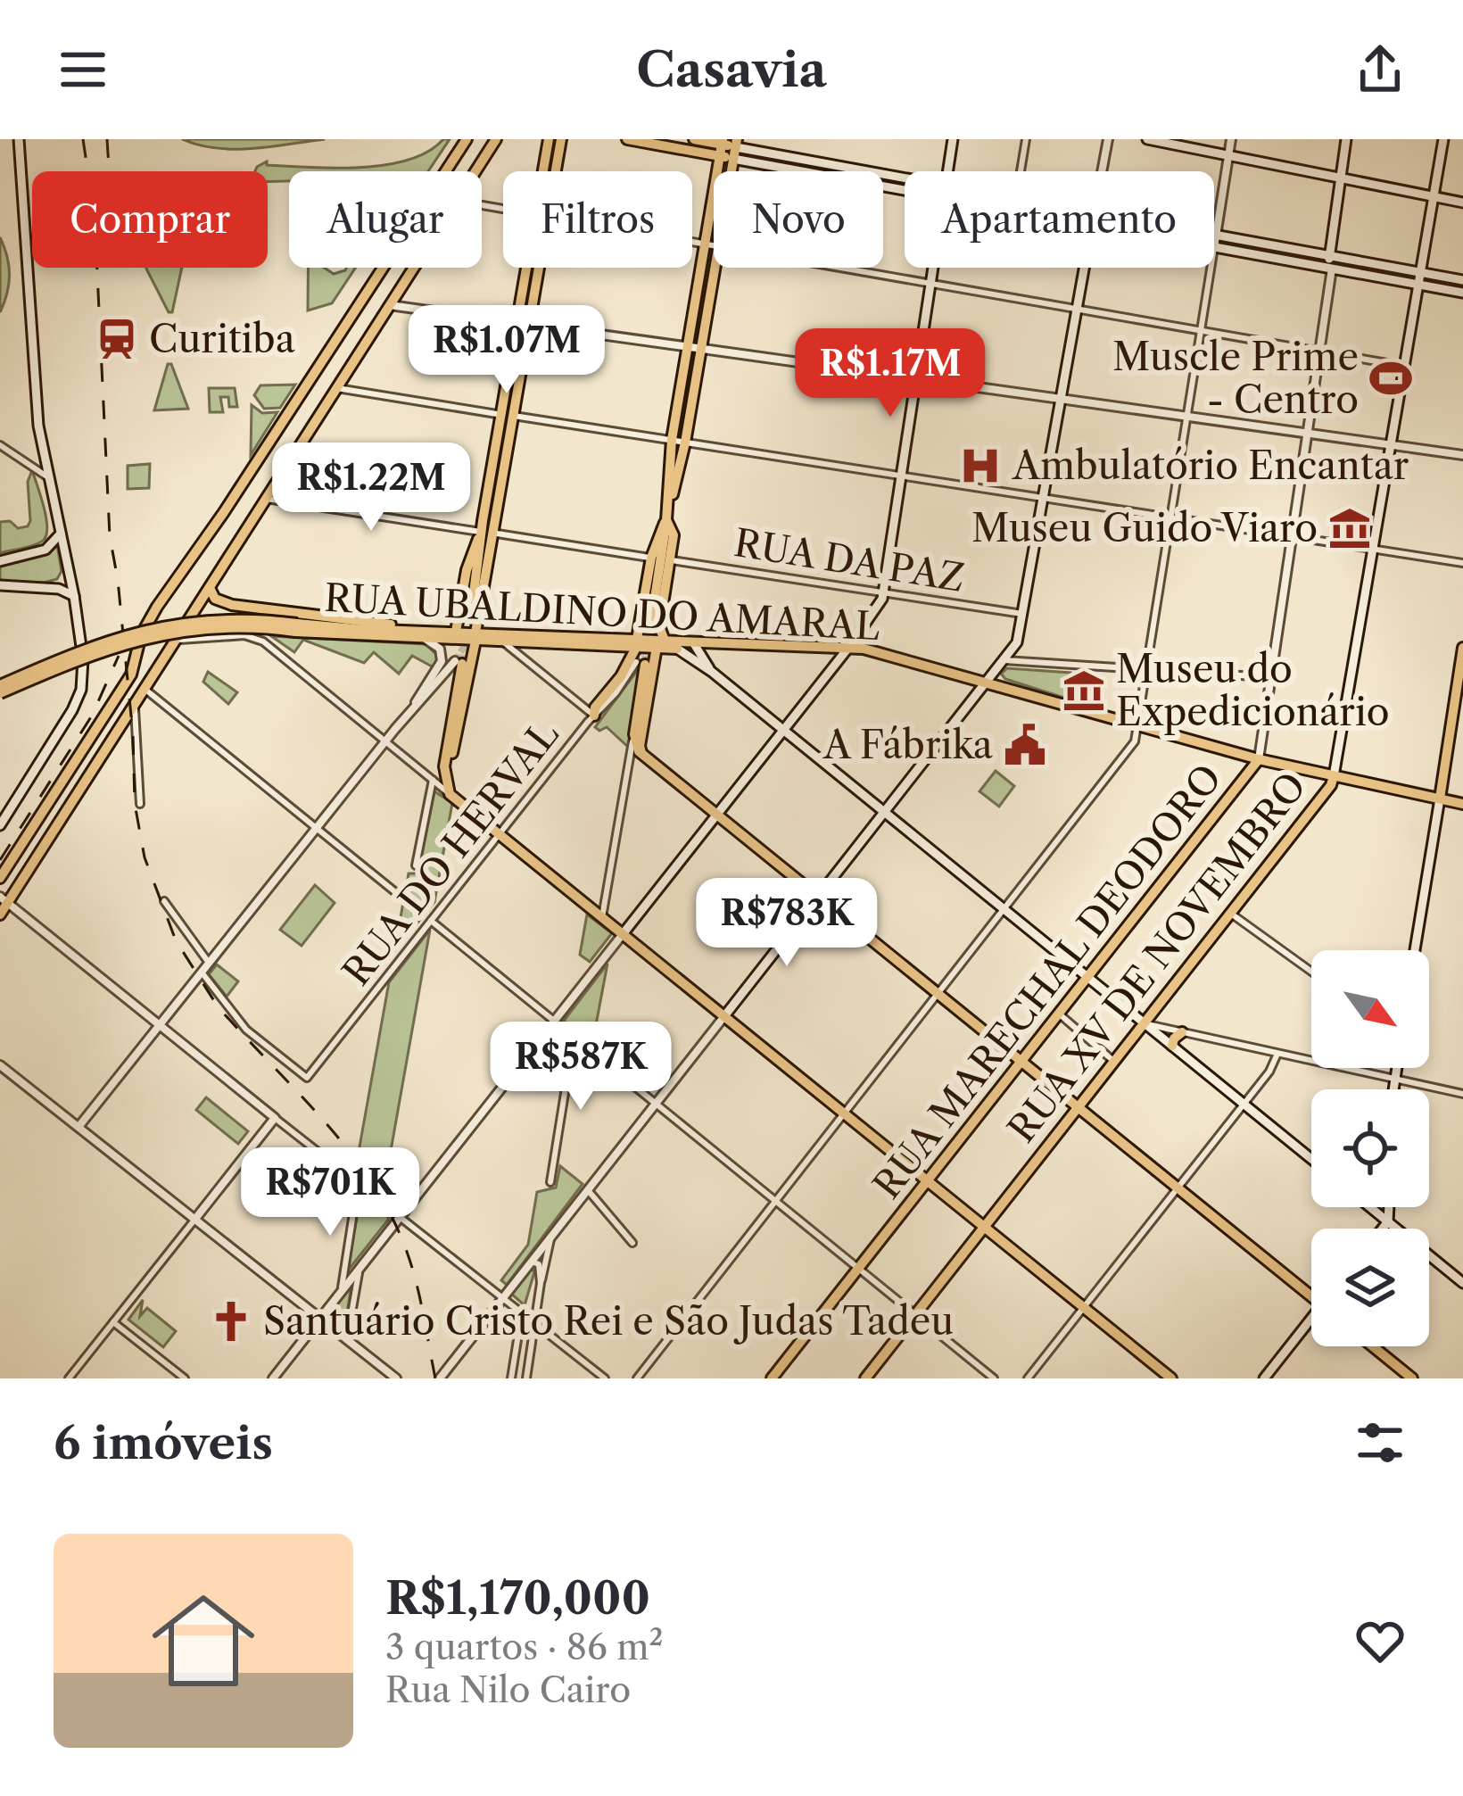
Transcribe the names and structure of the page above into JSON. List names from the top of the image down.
{
  "streets": {
    "main road": ["RUA UBALDINO DO AMARAL", "RUA XV DE NOVEMBRO", "RUA MARECHAL DEODORO"],
    "street": ["RUA DA PAZ", "RUA DO HERVAL"]
  },
  "crossings": [
    ["RUA UBALDINO DO AMARAL", "RUA XV DE NOVEMBRO"],
    ["RUA UBALDINO DO AMARAL", "RUA MARECHAL DEODORO"]
  ],
  "places": {
    "station": ["Curitiba"],
    "sports": ["Muscle Prime - Centro"],
    "hospital": ["Ambulatório Encantar"],
    "museum": ["Museu Guido Viaro", "Museu do Expedicionário"],
    "public building": ["A Fábrika"],
    "church": ["Santuário Cristo Rei e São Judas Tadeu"]
  },
  "north": "bottom right",
  "page": {
    "header": "Casavia",
    "chip": [
      "Comprar",
      "Alugar",
      "Filtros",
      "Novo",
      "Apartamento"
    ],
    "price": [
      "R$1.07M",
      "R$1.17M",
      "R$1.22M",
      "R$783K",
      "R$587K",
      "R$701K"
    ],
    "heading": "6 imóveis",
    "list": [
      {
        "name": "R$1,170,000",
        "note": "3 quartos · 86 m² · Rua Nilo Cairo"
      }
    ]
  }
}
